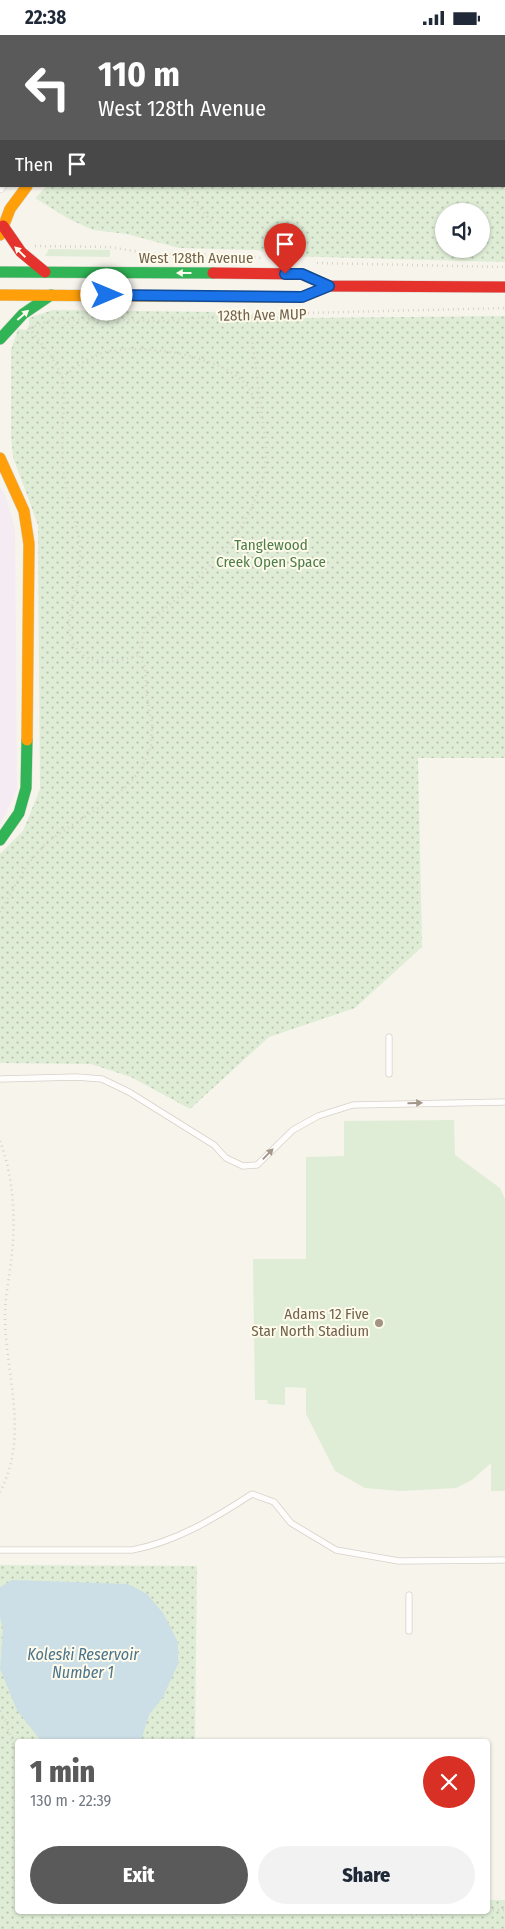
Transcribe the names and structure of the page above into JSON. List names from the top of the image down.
{
  "streets": {
    "main road": ["West 128th Avenue"],
    "path": ["128th Ave MUP"]
  },
  "water": ["Koleski Reservoir Number 1"],
  "parks": ["Tanglewood Creek Open Space"],
  "places": ["Adams 12 Five Star North Stadium"],
  "page": {
    "status": "22:38",
    "turn": ["110 m", "West 128th Avenue"],
    "then": "Then",
    "heading": ["1 min", "130 m · 22:39"],
    "buttons": ["Exit", "Share"]
  }
}
